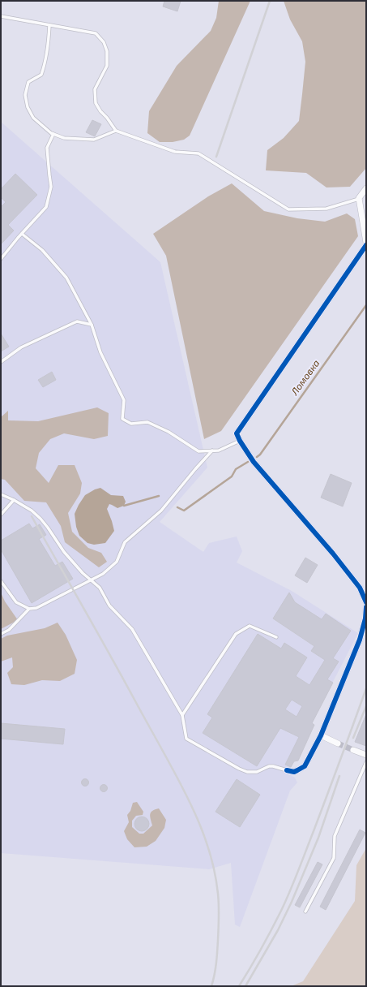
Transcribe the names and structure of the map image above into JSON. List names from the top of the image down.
{
  "water": ["Ломовка"]
}
